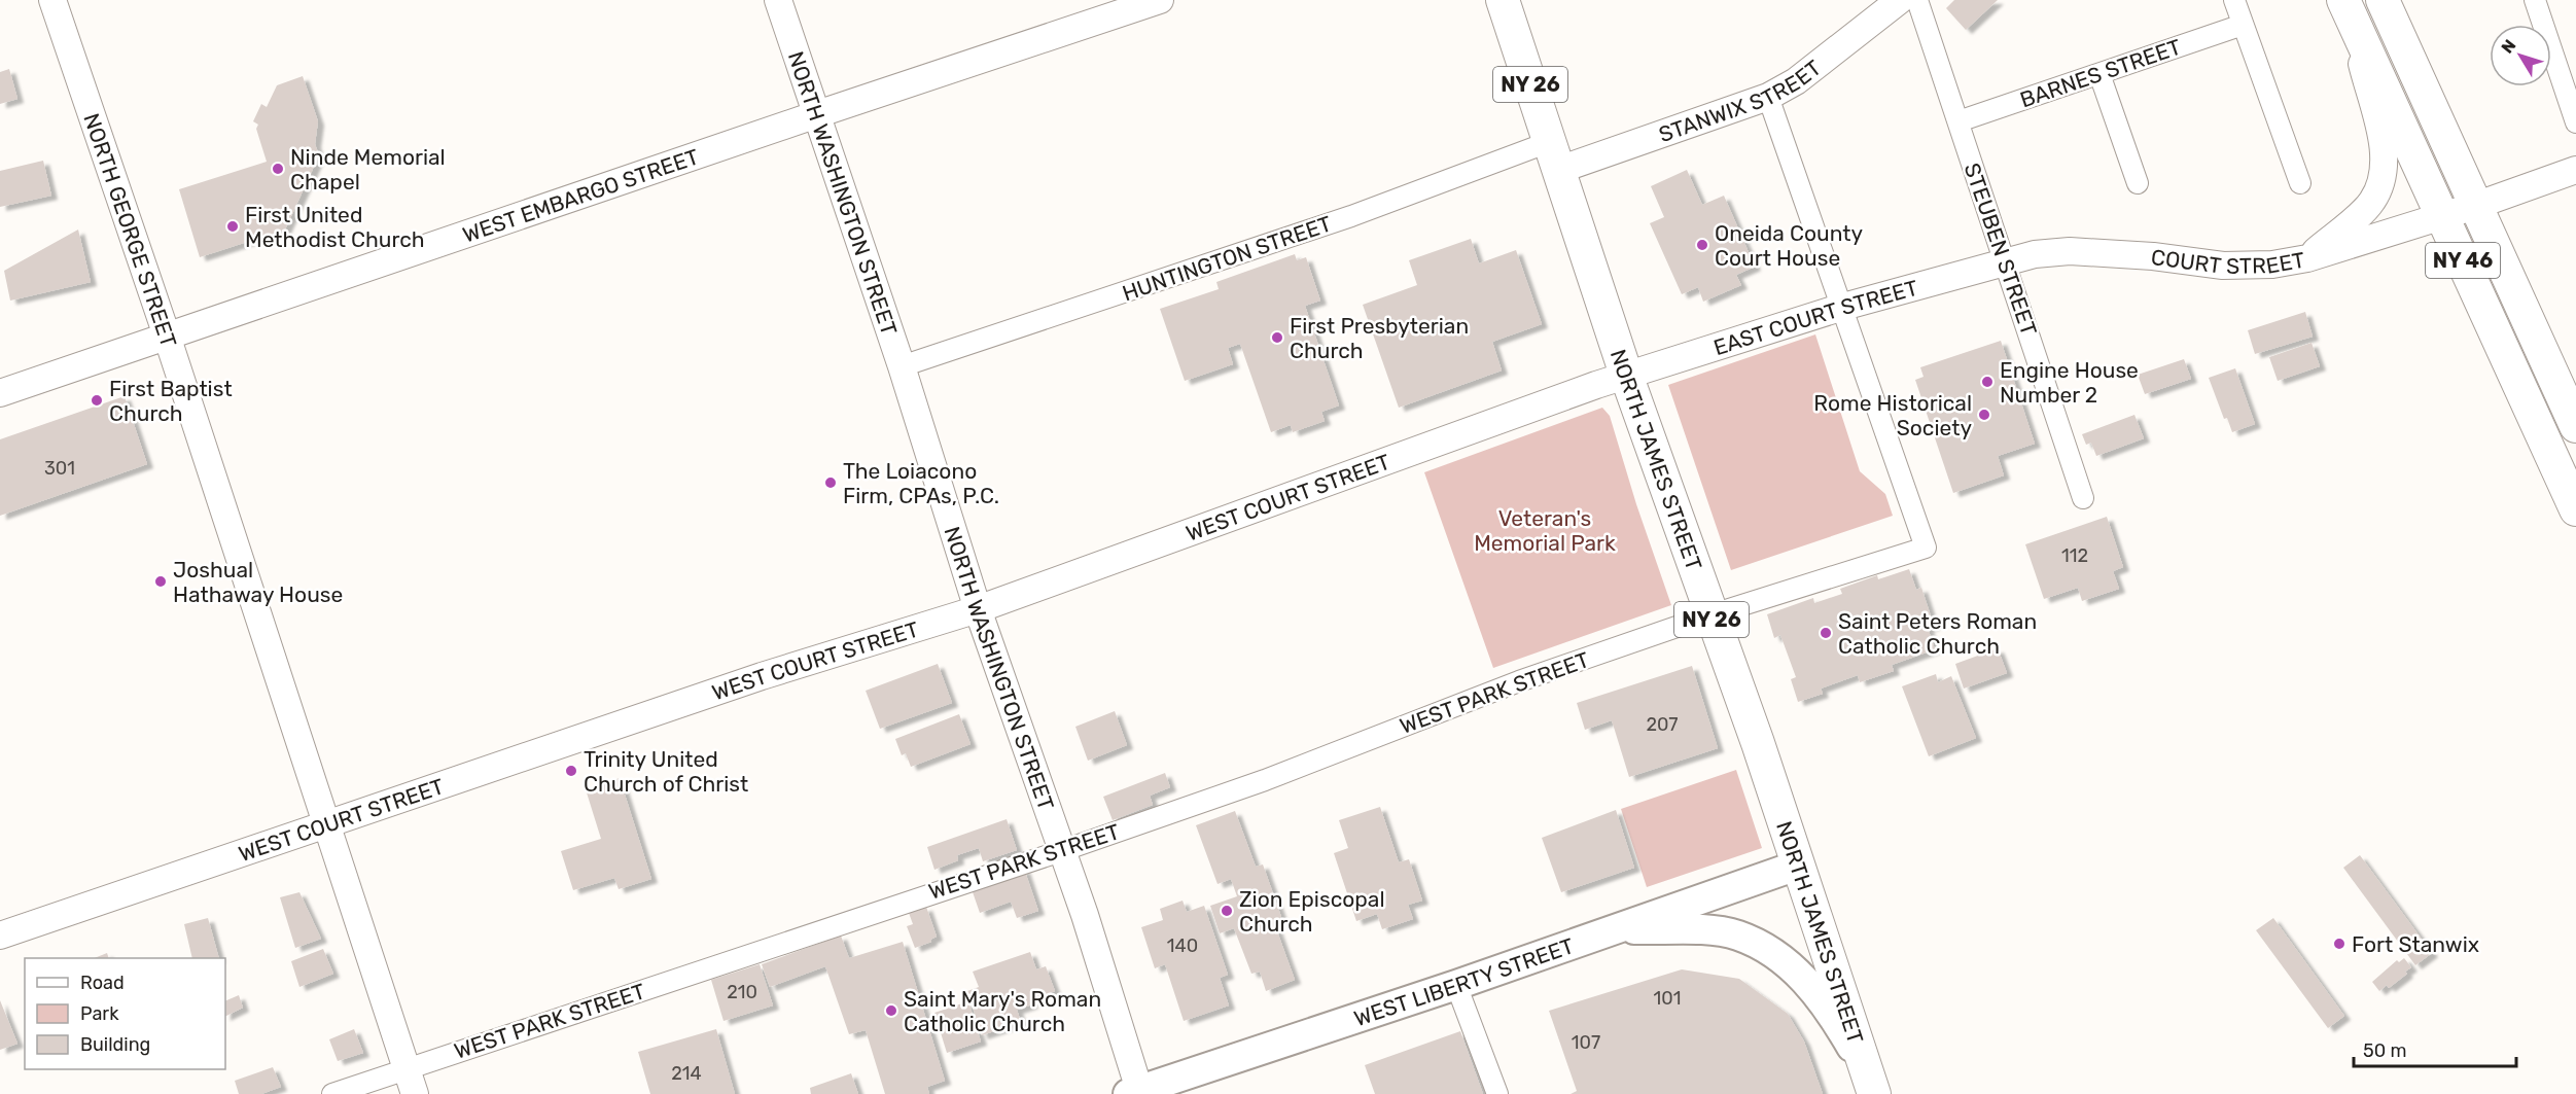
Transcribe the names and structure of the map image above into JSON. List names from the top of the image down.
{
  "streets": {
    "main road": [
      "NY 26",
      "NY 46",
      "NORTH JAMES STREET",
      "WEST LIBERTY STREET"
    ],
    "street": [
      "BARNES STREET",
      "STANWIX STREET",
      "NORTH WASHINGTON STREET",
      "WEST EMBARGO STREET",
      "NORTH GEORGE STREET",
      "STEUBEN STREET",
      "COURT STREET",
      "HUNTINGTON STREET",
      "EAST COURT STREET",
      "WEST COURT STREET",
      "WEST PARK STREET"
    ]
  },
  "crossings": [
    ["BARNES STREET", "STEUBEN STREET"],
    ["STANWIX STREET", "HUNTINGTON STREET"],
    ["STANWIX STREET", "NORTH JAMES STREET"],
    ["NORTH WASHINGTON STREET", "WEST EMBARGO STREET"],
    ["NORTH WASHINGTON STREET", "HUNTINGTON STREET"],
    ["NORTH WASHINGTON STREET", "WEST COURT STREET"],
    ["NORTH WASHINGTON STREET", "WEST PARK STREET"],
    ["NORTH WASHINGTON STREET", "WEST LIBERTY STREET"],
    ["WEST EMBARGO STREET", "NORTH GEORGE STREET"],
    ["NORTH GEORGE STREET", "WEST COURT STREET"],
    ["NORTH GEORGE STREET", "WEST PARK STREET"],
    ["STEUBEN STREET", "COURT STREET"],
    ["STEUBEN STREET", "EAST COURT STREET"],
    ["COURT STREET", "NY 46"],
    ["COURT STREET", "EAST COURT STREET"],
    ["HUNTINGTON STREET", "NORTH JAMES STREET"],
    ["EAST COURT STREET", "NORTH JAMES STREET"],
    ["EAST COURT STREET", "WEST COURT STREET"],
    ["EAST COURT STREET", "WEST PARK STREET"],
    ["NORTH JAMES STREET", "WEST COURT STREET"],
    ["NORTH JAMES STREET", "WEST PARK STREET"],
    ["NORTH JAMES STREET", "WEST LIBERTY STREET"]
  ],
  "parks": ["Veteran's Memorial Park"],
  "places": [
    "Ninde Memorial Chapel",
    "First United Methodist Church",
    "Oneida County Court House",
    "First Presbyterian Church",
    "Engine House Number 2",
    "First Baptist Church",
    "Rome Historical Society",
    "The Loiacono Firm, CPAs, P.C.",
    "Joshual Hathaway House",
    "Saint Peters Roman Catholic Church",
    "Trinity United Church of Christ",
    "Zion Episcopal Church",
    "Fort Stanwix",
    "Saint Mary's Roman Catholic Church"
  ],
  "house_numbers": [
    "301",
    "112",
    "207",
    "140",
    "210",
    "101",
    "107",
    "214"
  ],
  "legend": ["Road", "Park", "Building"],
  "scale_bar": "50 m",
  "north": "top left"
}
